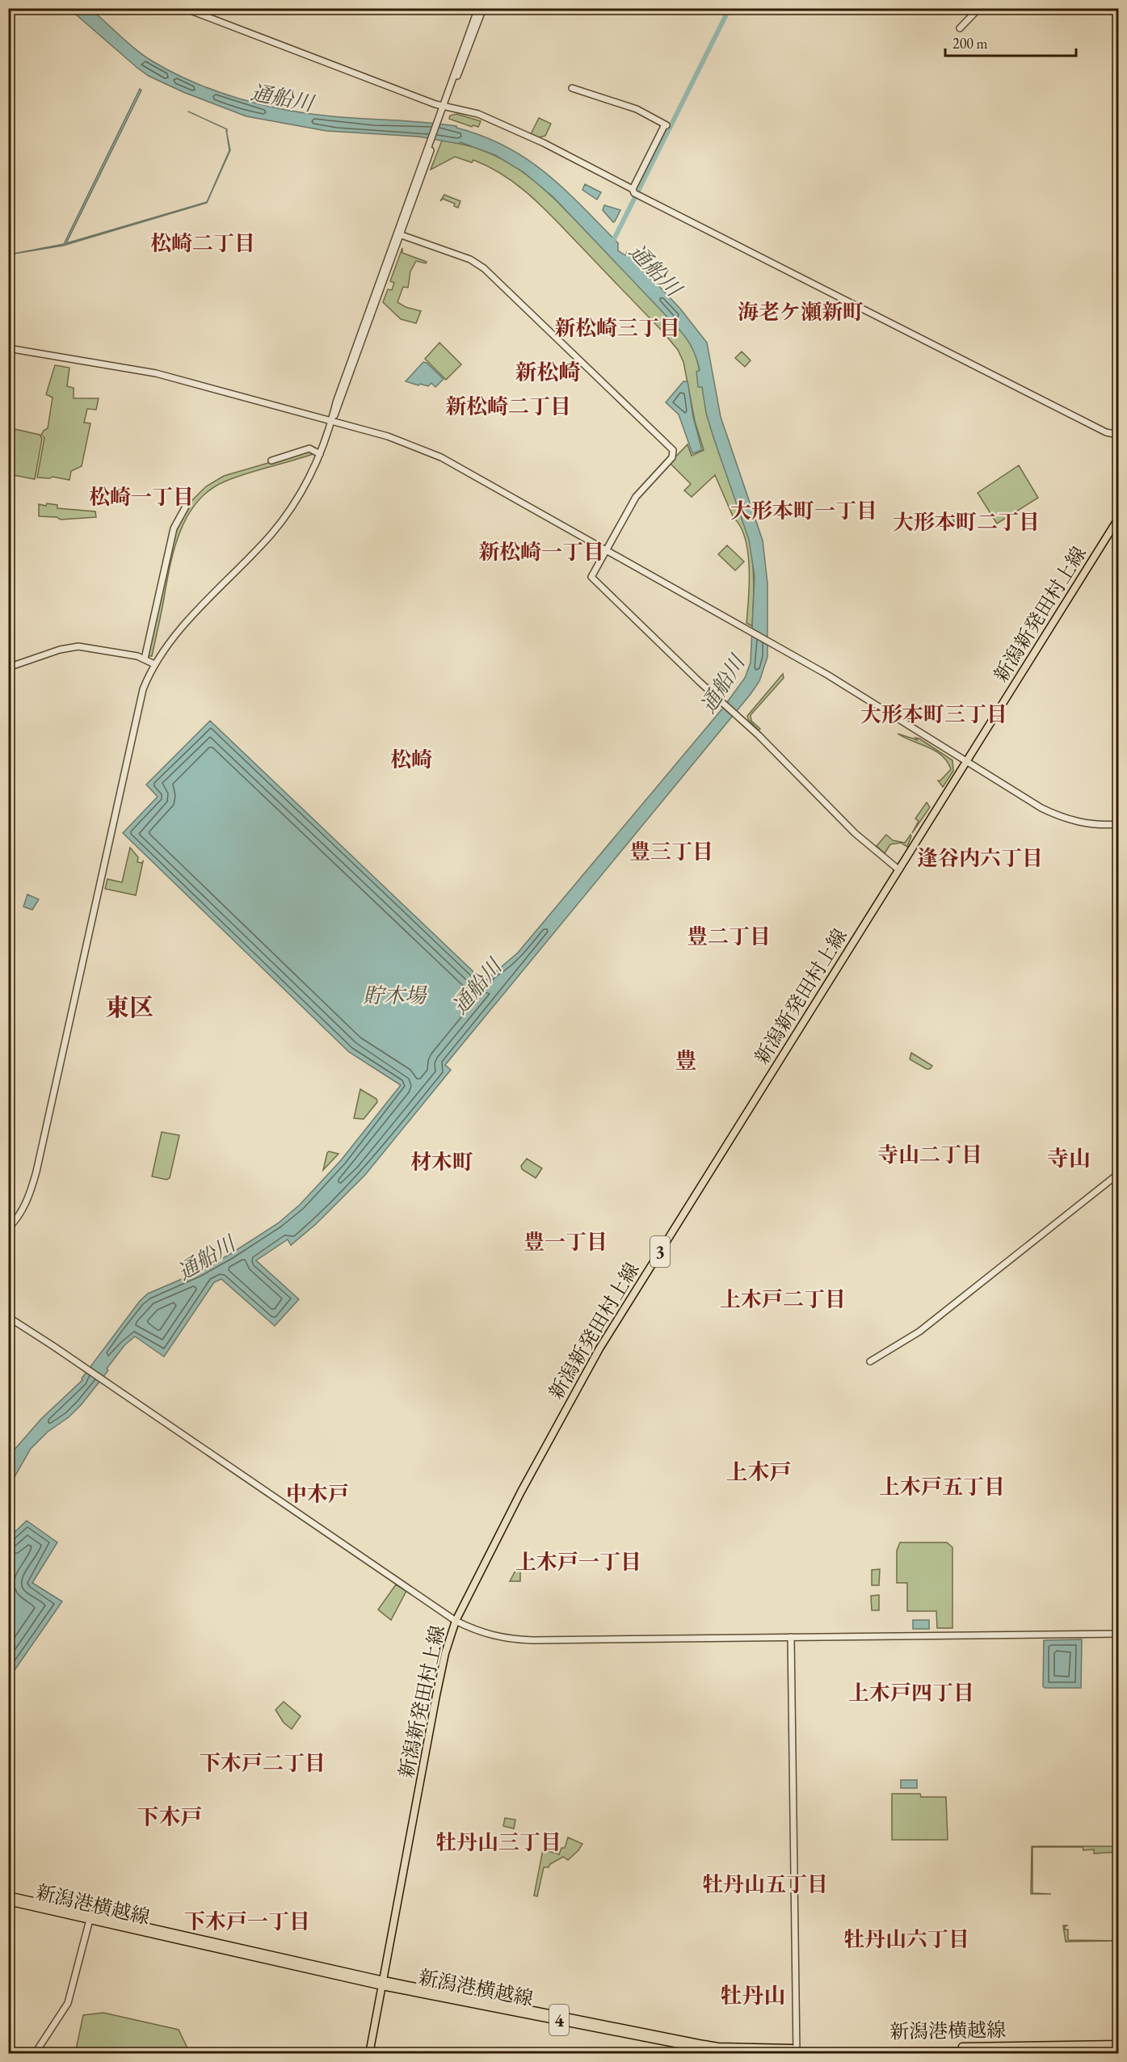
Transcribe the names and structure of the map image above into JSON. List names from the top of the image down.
{
  "streets": {
    "main road": [
      "新潟新発田村上線",
      "3",
      "新潟港横越線",
      "4"
    ]
  },
  "crossings": [
    ["新潟新発田村上線", "新潟港横越線"]
  ],
  "districts": [
    "松崎二丁目",
    "海老ケ瀬新町",
    "新松崎三丁目",
    "新松崎",
    "新松崎二丁目",
    "松崎一丁目",
    "大形本町一丁目",
    "大形本町二丁目",
    "新松崎一丁目",
    "大形本町三丁目",
    "松崎",
    "豊三丁目",
    "逢谷内六丁目",
    "豊二丁目",
    "東区",
    "豊",
    "寺山二丁目",
    "寺山",
    "材木町",
    "豊一丁目",
    "上木戸二丁目",
    "上木戸",
    "上木戸五丁目",
    "中木戸",
    "上木戸一丁目",
    "上木戸四丁目",
    "下木戸二丁目",
    "下木戸",
    "牡丹山三丁目",
    "牡丹山五丁目",
    "下木戸一丁目",
    "牡丹山六丁目",
    "牡丹山"
  ],
  "water": ["通船川", "貯木場"],
  "scale_bar": "200 m"
}
